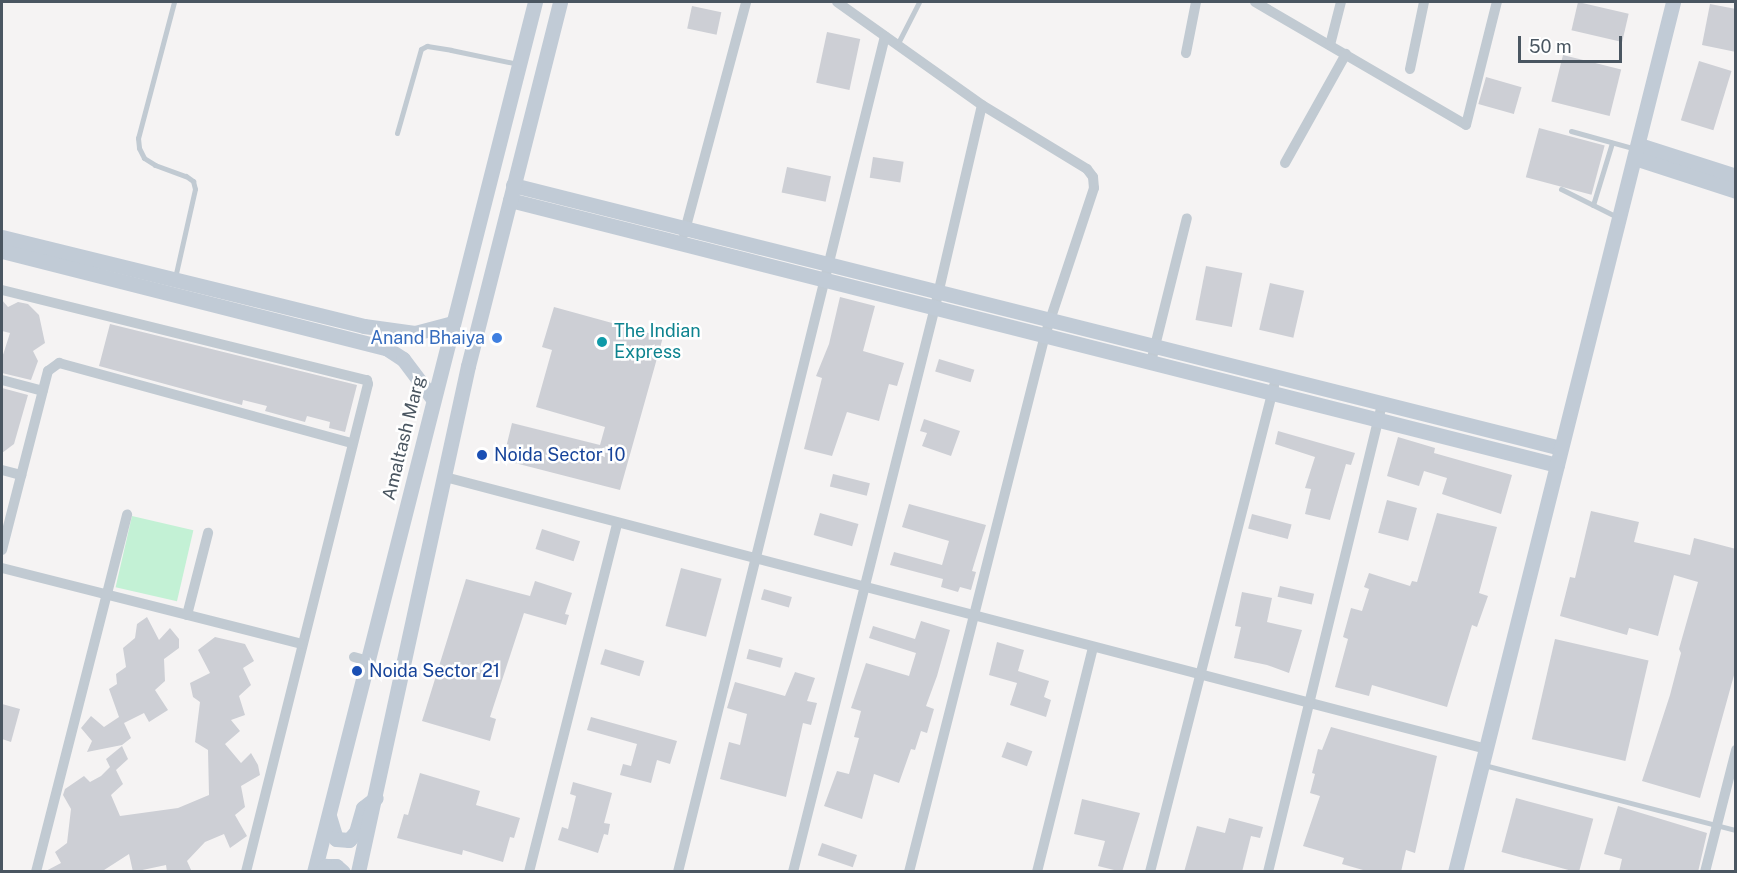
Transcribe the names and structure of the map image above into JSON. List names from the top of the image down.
{
  "streets": {
    "street": ["Amaltash Marg"]
  },
  "places": [
    "Anand Bhaiya",
    "The Indian Express",
    "Noida Sector 10",
    "Noida Sector 21"
  ],
  "scale_bar": "50 m"
}
